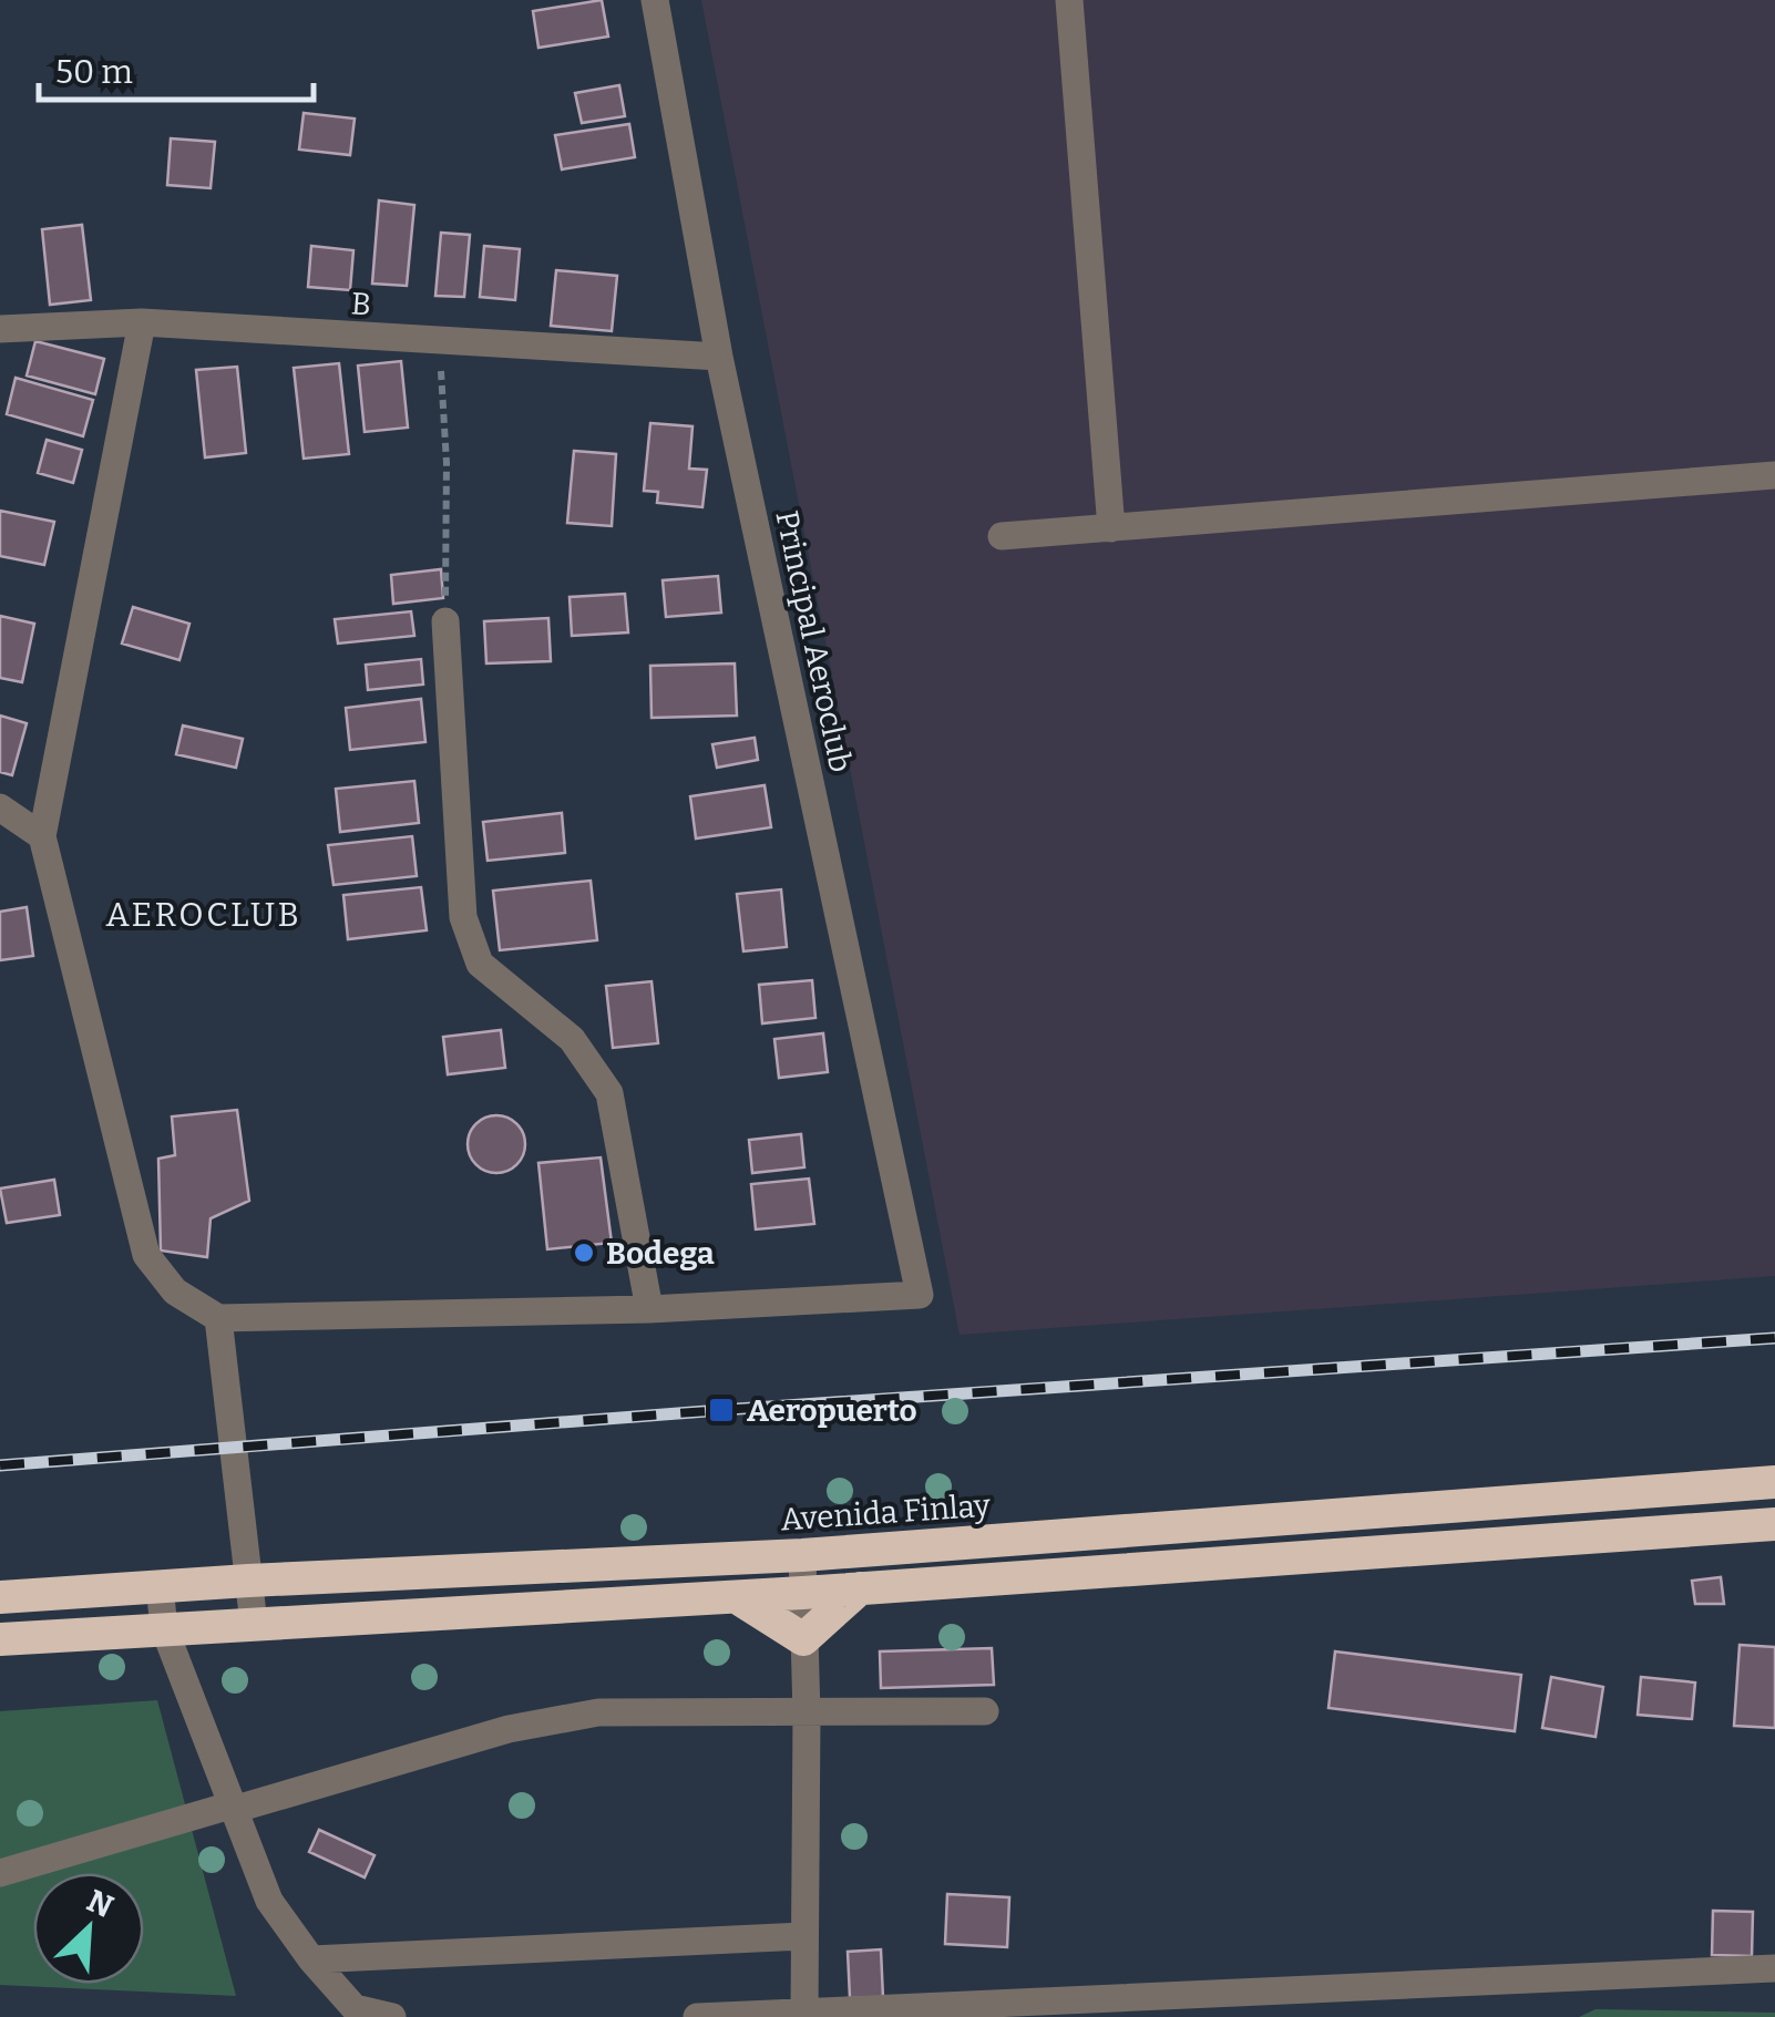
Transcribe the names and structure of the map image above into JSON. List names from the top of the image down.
{
  "streets": {
    "highway": ["Avenida Finlay"],
    "street": ["B", "Principal Aeroclub"]
  },
  "crossings": [
    ["B", "Principal Aeroclub"]
  ],
  "districts": ["AEROCLUB"],
  "places": {
    "other": ["Bodega"],
    "transit": ["Aeropuerto"]
  },
  "scale_bar": "50 m",
  "north": "top right"
}
